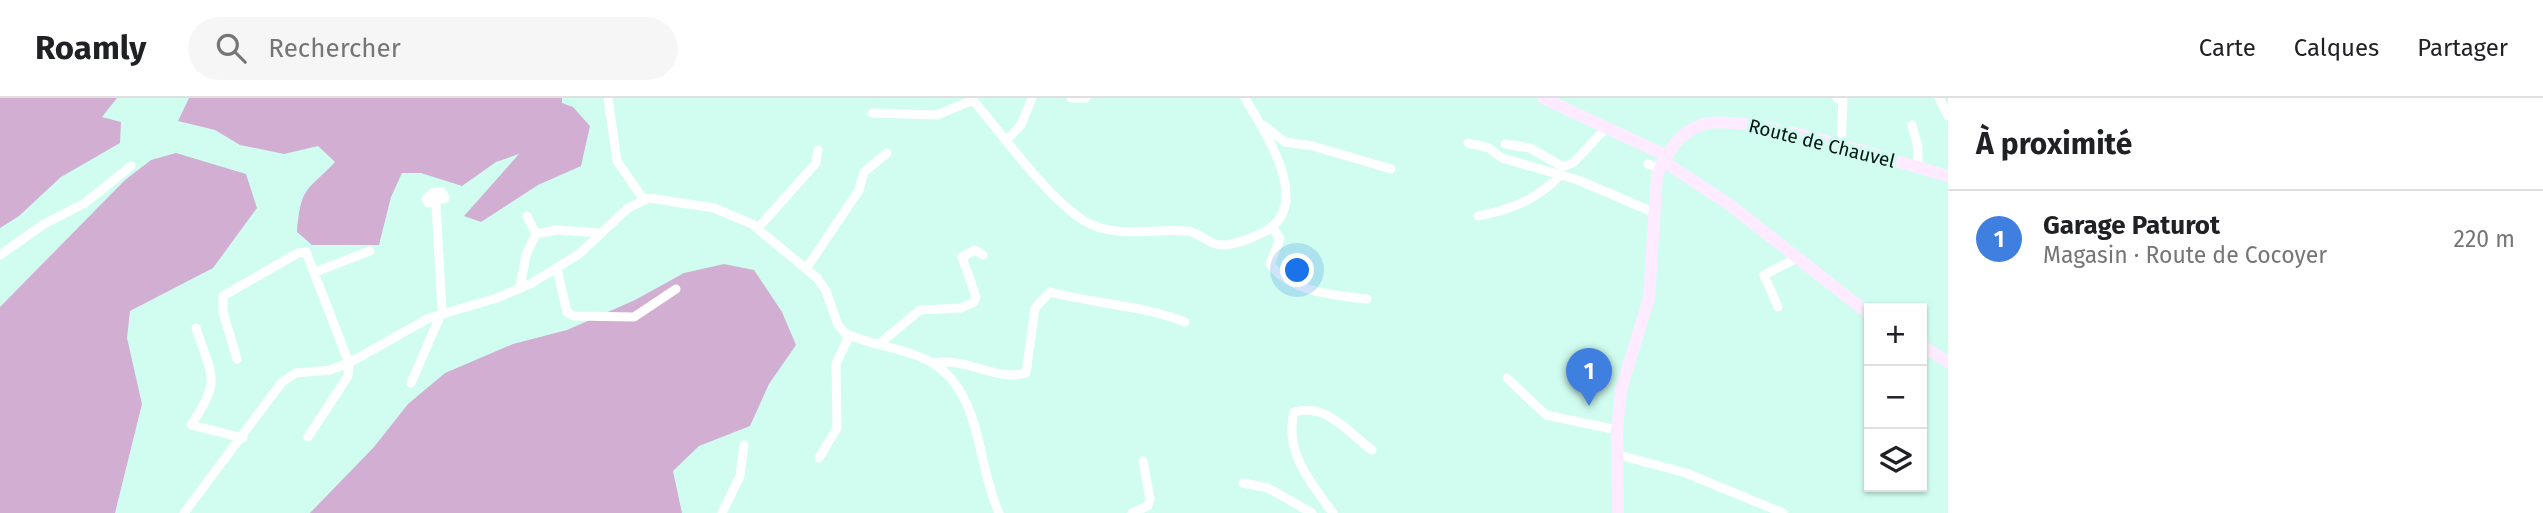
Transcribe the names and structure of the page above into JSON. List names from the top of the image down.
{
  "streets": {
    "main road": ["Route de Chauvel"]
  },
  "page": {
    "header": "Roamly",
    "search": "Rechercher",
    "nav": ["Carte", "Calques", "Partager"],
    "heading": "À proximité",
    "list": [
      {
        "mark": "1",
        "name": "Garage Paturot",
        "note": "Magasin · Route de Cocoyer",
        "value": "220 m"
      }
    ],
    "map_buttons": ["+", "−"],
    "pins": "1"
  }
}
